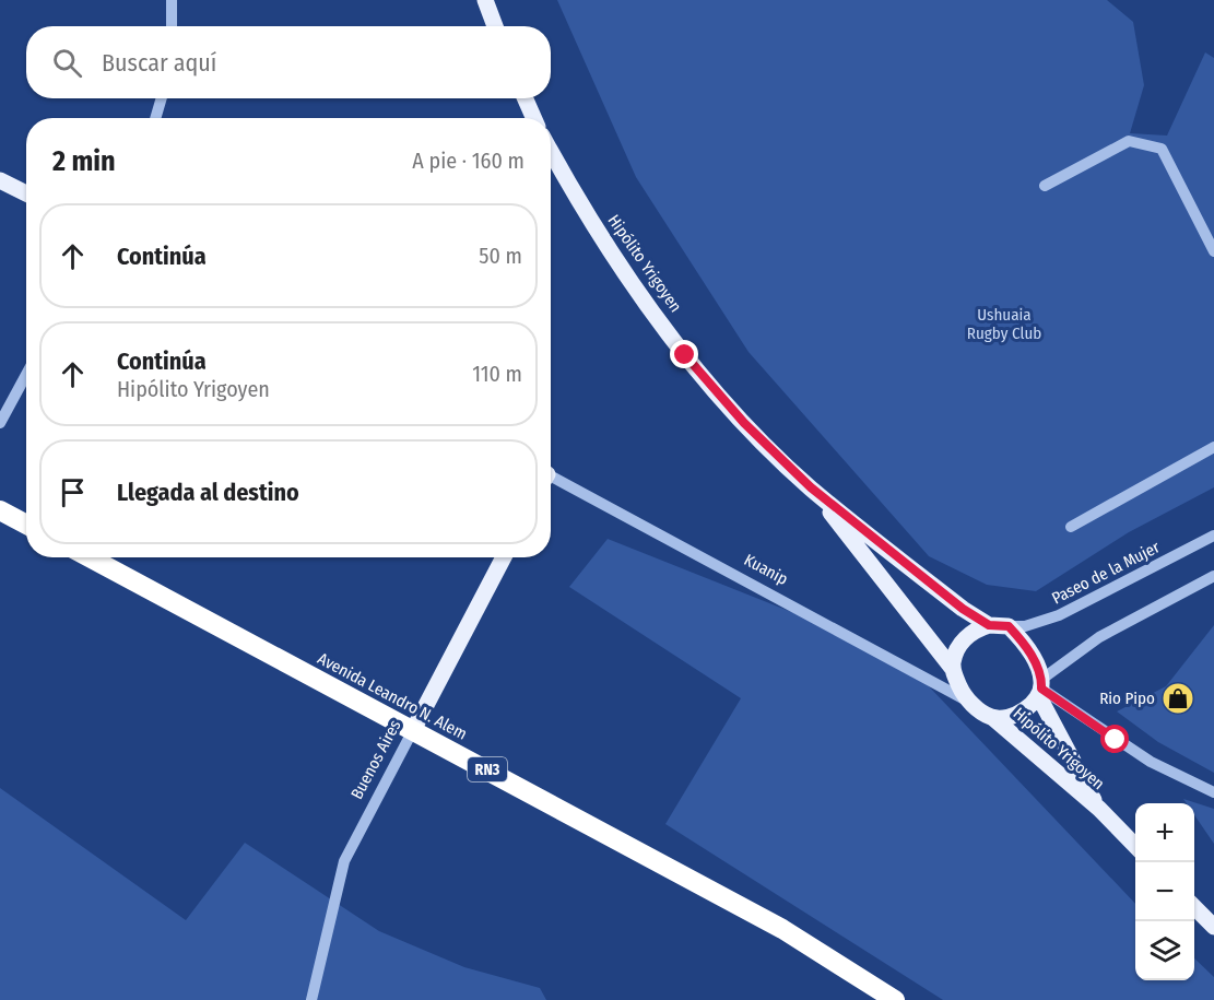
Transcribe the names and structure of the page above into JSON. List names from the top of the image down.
{
  "streets": {
    "highway": ["Avenida Leandro N. Alem", "RN3"],
    "main road": ["Hipólito Yrigoyen", "Buenos Aires"],
    "street": ["Kuanip", "Paseo de la Mujer"]
  },
  "crossings": [
    ["Hipólito Yrigoyen", "Kuanip"],
    ["Hipólito Yrigoyen", "Paseo de la Mujer"],
    ["Kuanip", "Paseo de la Mujer"],
    ["Avenida Leandro N. Alem", "Buenos Aires"]
  ],
  "parks": ["Ushuaia Rugby Club"],
  "places": {
    "shop": ["Rio Pipo"]
  },
  "page": {
    "search": "Buscar aquí",
    "heading": ["2 min", "A pie · 160 m"],
    "list": [
      ["Continúa", "50 m"],
      ["Continúa", "Hipólito Yrigoyen", "110 m"],
      "Llegada al destino"
    ],
    "map_buttons": ["+", "−"]
  }
}
